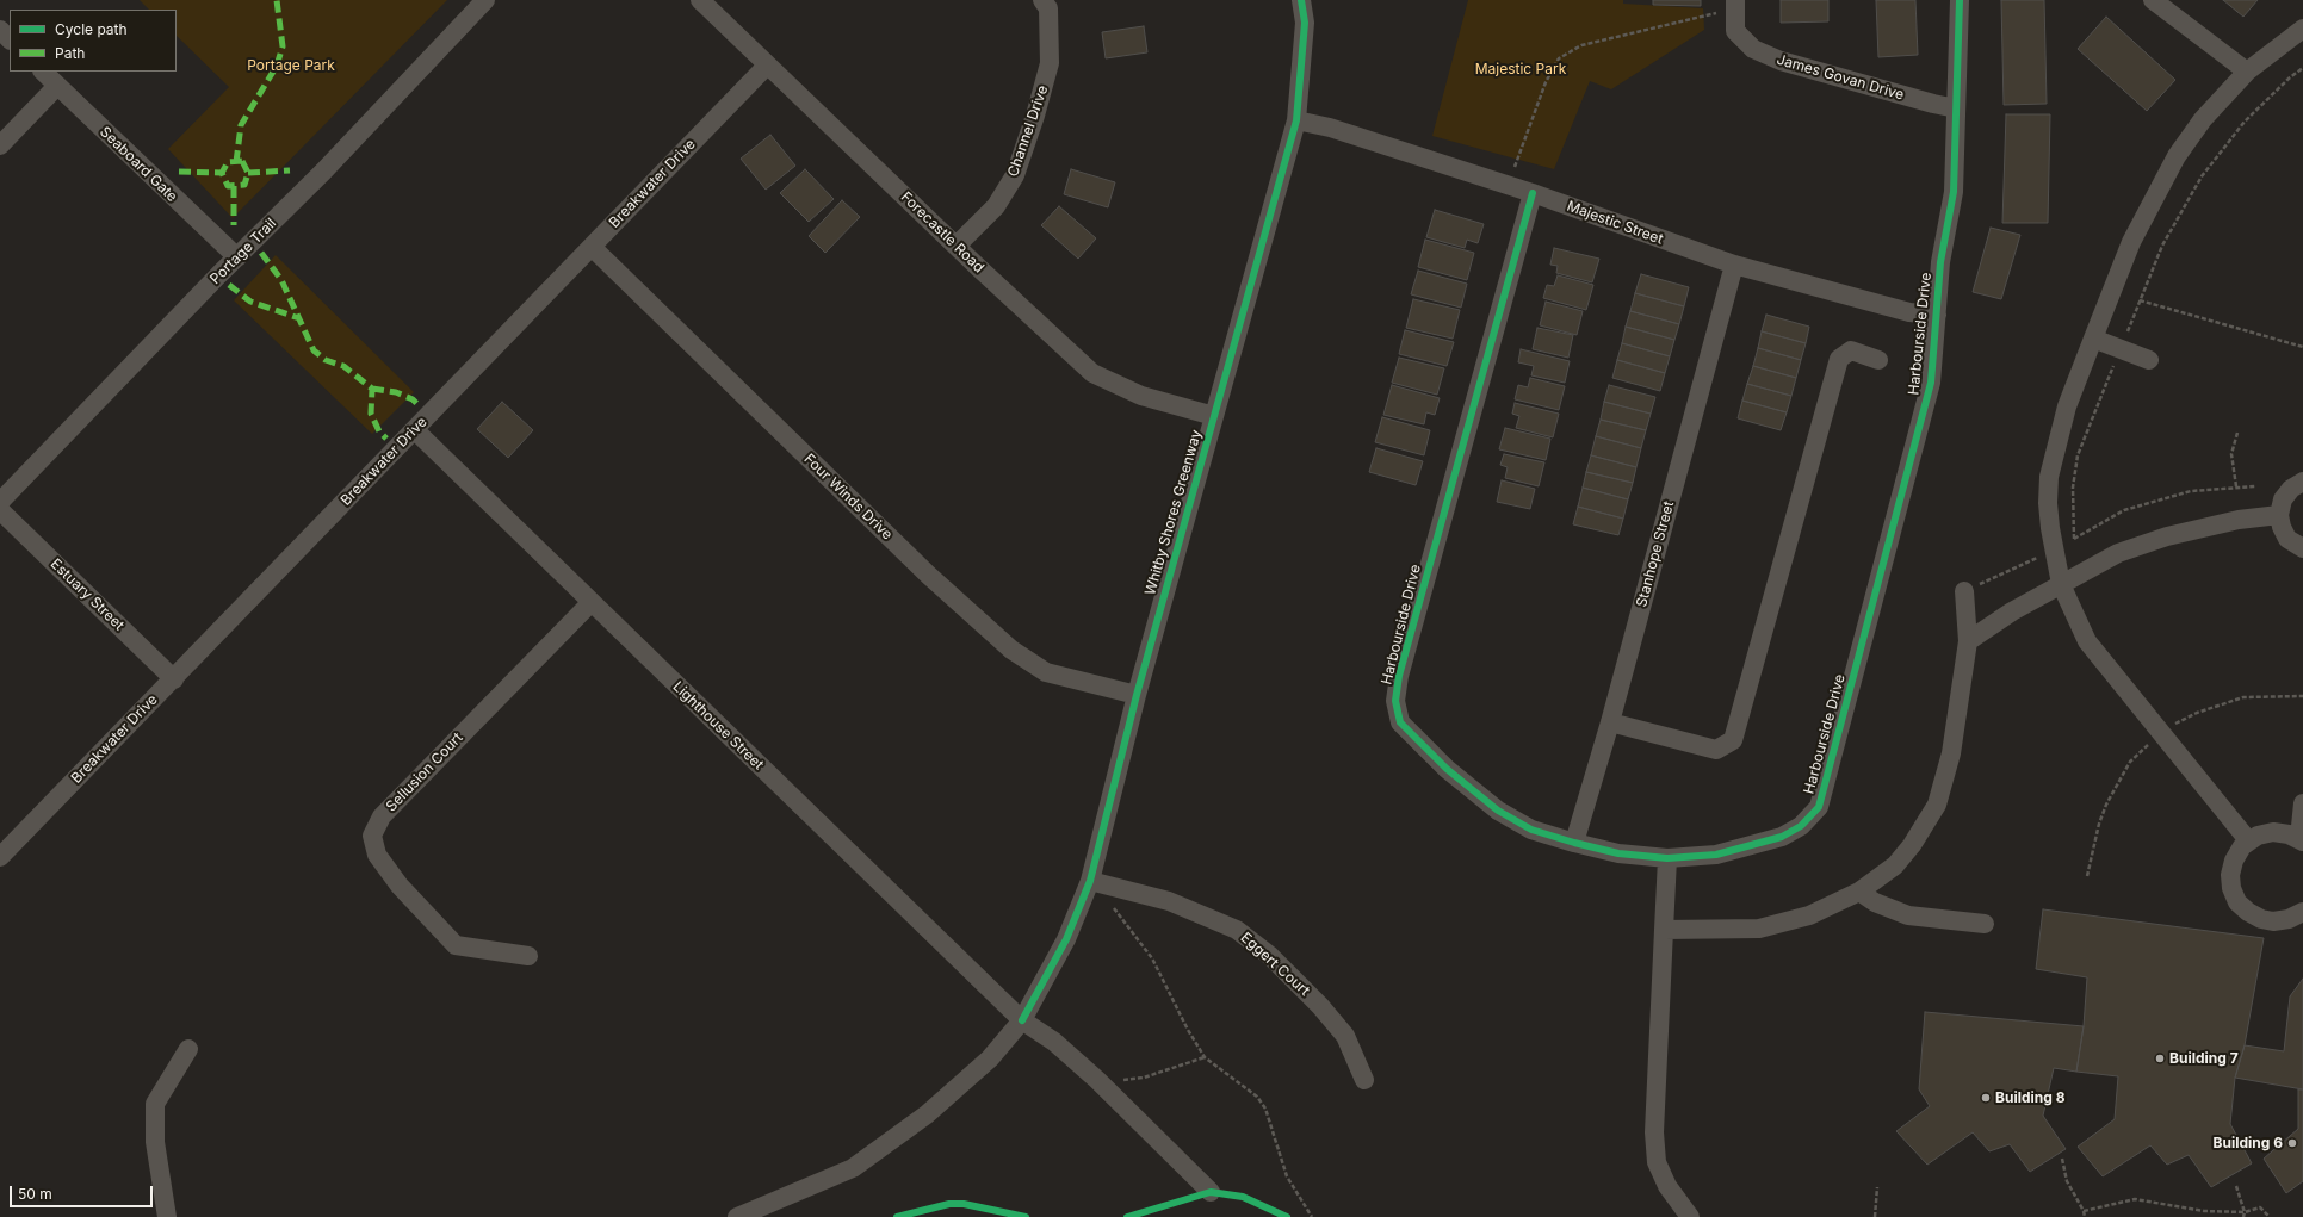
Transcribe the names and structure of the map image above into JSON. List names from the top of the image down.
{
  "streets": {
    "street": [
      "James Govan Drive",
      "Channel Drive",
      "Seaboard Gate",
      "Breakwater Drive",
      "Majestic Street",
      "Forecastle Road",
      "Portage Trail",
      "Harbourside Drive",
      "Four Winds Drive",
      "Whitby Shores Greenway",
      "Stanhope Street",
      "Estuary Street",
      "Lighthouse Street",
      "Sellusion Court",
      "Eggert Court"
    ]
  },
  "crossings": [
    ["James Govan Drive", "Harbourside Drive"],
    ["Channel Drive", "Forecastle Road"],
    ["Seaboard Gate", "Portage Trail"],
    ["Breakwater Drive", "Forecastle Road"],
    ["Breakwater Drive", "Four Winds Drive"],
    ["Breakwater Drive", "Estuary Street"],
    ["Breakwater Drive", "Lighthouse Street"],
    ["Majestic Street", "Harbourside Drive"],
    ["Majestic Street", "Whitby Shores Greenway"],
    ["Majestic Street", "Stanhope Street"],
    ["Forecastle Road", "Whitby Shores Greenway"],
    ["Harbourside Drive", "Stanhope Street"],
    ["Four Winds Drive", "Whitby Shores Greenway"],
    ["Whitby Shores Greenway", "Lighthouse Street"],
    ["Whitby Shores Greenway", "Eggert Court"],
    ["Lighthouse Street", "Sellusion Court"]
  ],
  "parks": ["Portage Park", "Majestic Park"],
  "places": ["Building 7", "Building 8", "Building 6"],
  "legend": ["Cycle path", "Path"],
  "scale_bar": "50 m"
}
